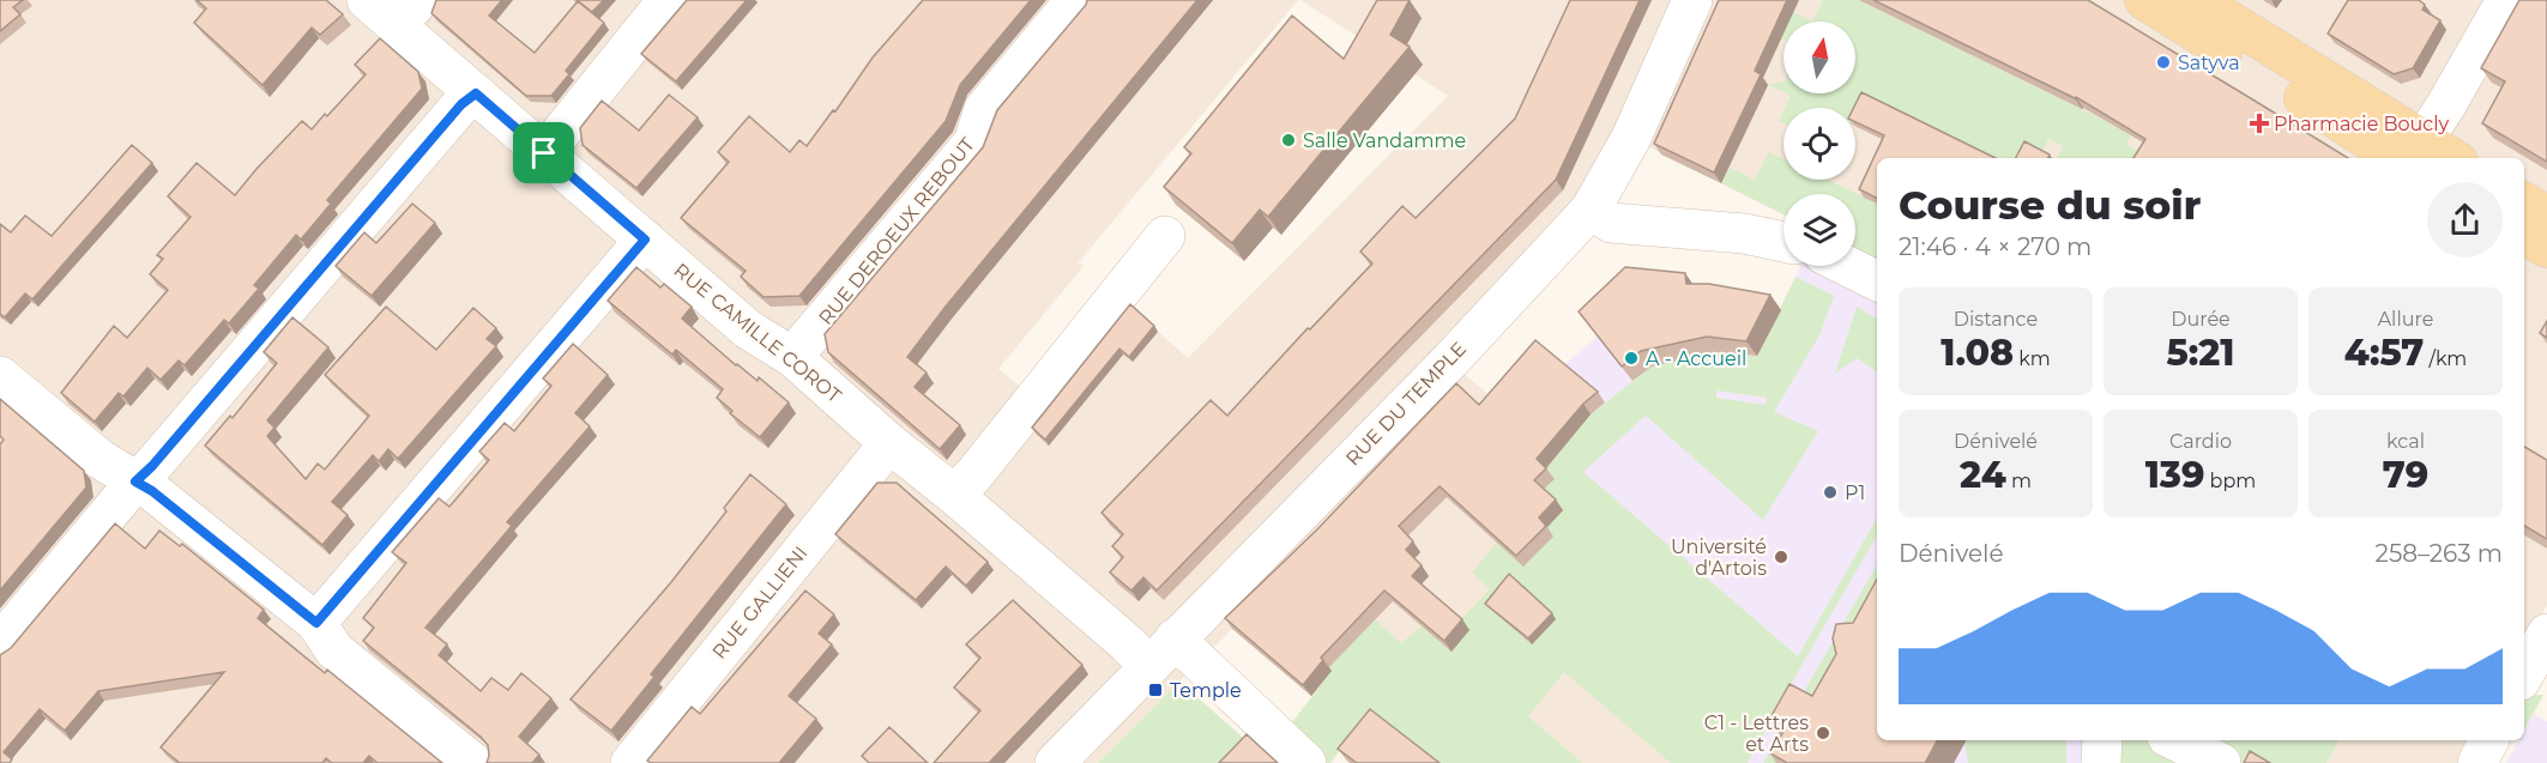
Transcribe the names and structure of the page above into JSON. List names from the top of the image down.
{
  "streets": {
    "street": [
      "RUE DEROEUX REBOUT",
      "RUE CAMILLE COROT",
      "RUE DU TEMPLE",
      "RUE GALLIENI"
    ]
  },
  "crossings": [
    ["RUE DEROEUX REBOUT", "RUE CAMILLE COROT"],
    ["RUE CAMILLE COROT", "RUE DU TEMPLE"],
    ["RUE CAMILLE COROT", "RUE GALLIENI"]
  ],
  "places": {
    "other": [
      "Satyva",
      "Salle Vandamme",
      "A - Accueil",
      "P1",
      "Université d'Artois",
      "C1 - Lettres et Arts"
    ],
    "health": ["Pharmacie Boucly"],
    "transit": ["Temple"]
  },
  "north": "top",
  "page": {
    "heading": ["Course du soir", "21:46 · 4 × 270 m"],
    "stats": [
      ["Distance", "1.08 km"],
      ["Durée", "5:21"],
      ["Allure", "4:57 /km"],
      ["Dénivelé", "24 m"],
      ["Cardio", "139 bpm"],
      ["kcal", "79"]
    ],
    "chart": ["Dénivelé", "258–263 m"]
  }
}
